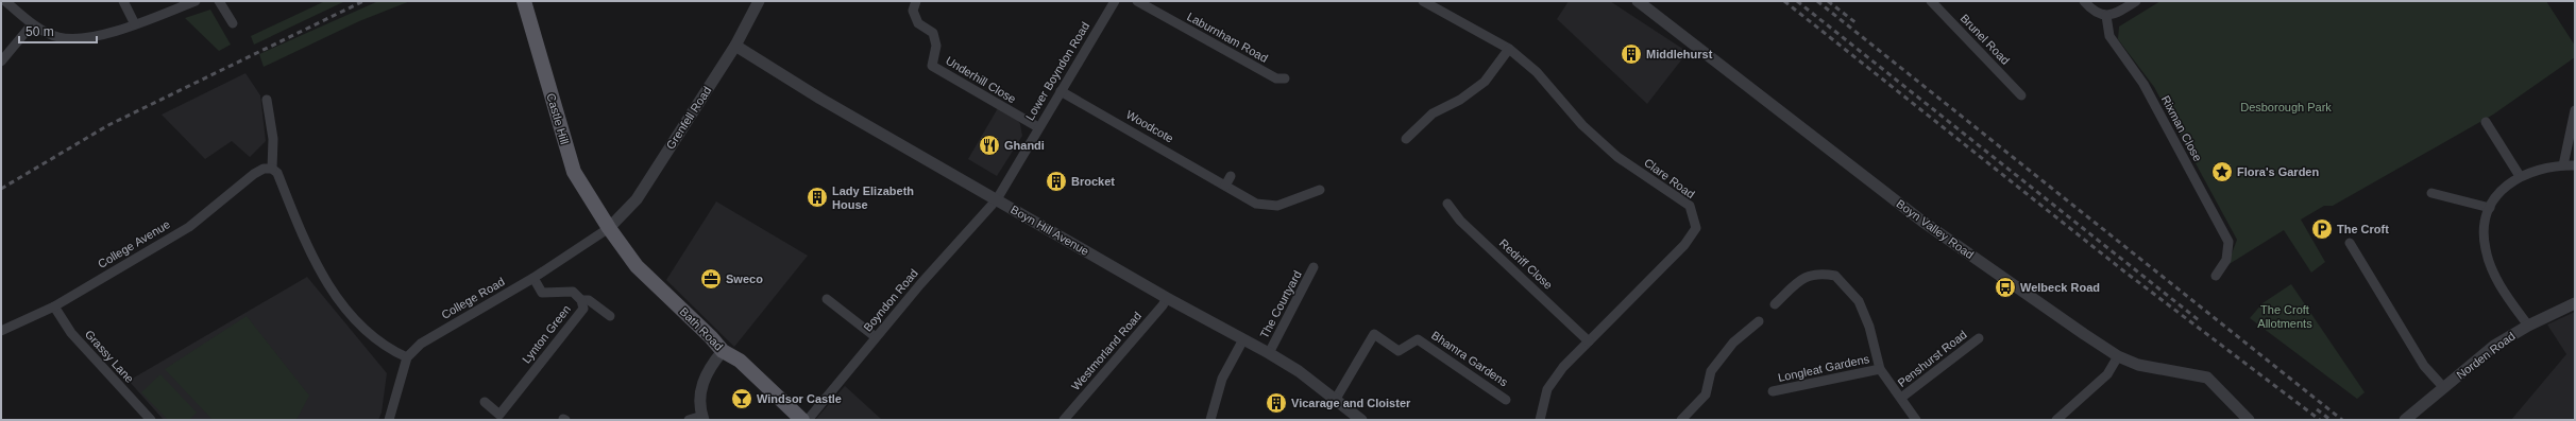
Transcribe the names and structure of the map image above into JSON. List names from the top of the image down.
{
  "streets": {
    "main road": ["Castle Hill", "Bath Road"],
    "street": [
      "Laburnham Road",
      "Brunel Road",
      "Lower Boyndon Road",
      "Underhill Close",
      "Grenfell Road",
      "Woodcote",
      "Rixman Close",
      "Clare Road",
      "Boyn Valley Road",
      "Boyn Hill Avenue",
      "College Avenue",
      "Redriff Close",
      "College Road",
      "Boyndon Road",
      "The Courtyard",
      "Lynton Green",
      "Westmorland Road",
      "Norden Road",
      "Grassy Lane",
      "Bhamra Gardens",
      "Penshurst Road",
      "Longleat Gardens"
    ]
  },
  "crossings": [
    ["Lower Boyndon Road", "Underhill Close"],
    ["Lower Boyndon Road", "Woodcote"],
    ["Lower Boyndon Road", "Boyn Hill Avenue"],
    ["Lower Boyndon Road", "Boyndon Road"],
    ["Grenfell Road", "Castle Hill"],
    ["Grenfell Road", "Boyn Hill Avenue"],
    ["Grenfell Road", "College Road"],
    ["Grenfell Road", "Bath Road"],
    ["Castle Hill", "College Road"],
    ["Castle Hill", "Bath Road"],
    ["Clare Road", "Redriff Close"],
    ["Boyn Hill Avenue", "Boyndon Road"],
    ["Boyn Hill Avenue", "The Courtyard"],
    ["Boyn Hill Avenue", "Westmorland Road"],
    ["Boyn Hill Avenue", "Bhamra Gardens"],
    ["College Avenue", "Grassy Lane"],
    ["College Road", "Bath Road"],
    ["College Road", "Lynton Green"]
  ],
  "parks": ["Desborough Park", "The Croft Allotments"],
  "places": {
    "building": [
      "Middlehurst",
      "Brocket",
      "Lady Elizabeth House",
      "Vicarage and Cloister"
    ],
    "restaurant": ["Ghandi"],
    "place": ["Flora's Garden"],
    "parking": ["The Croft"],
    "office": ["Sweco"],
    "bus stop": ["Welbeck Road"],
    "bar": ["Windsor Castle"]
  },
  "scale_bar": "50 m"
}
